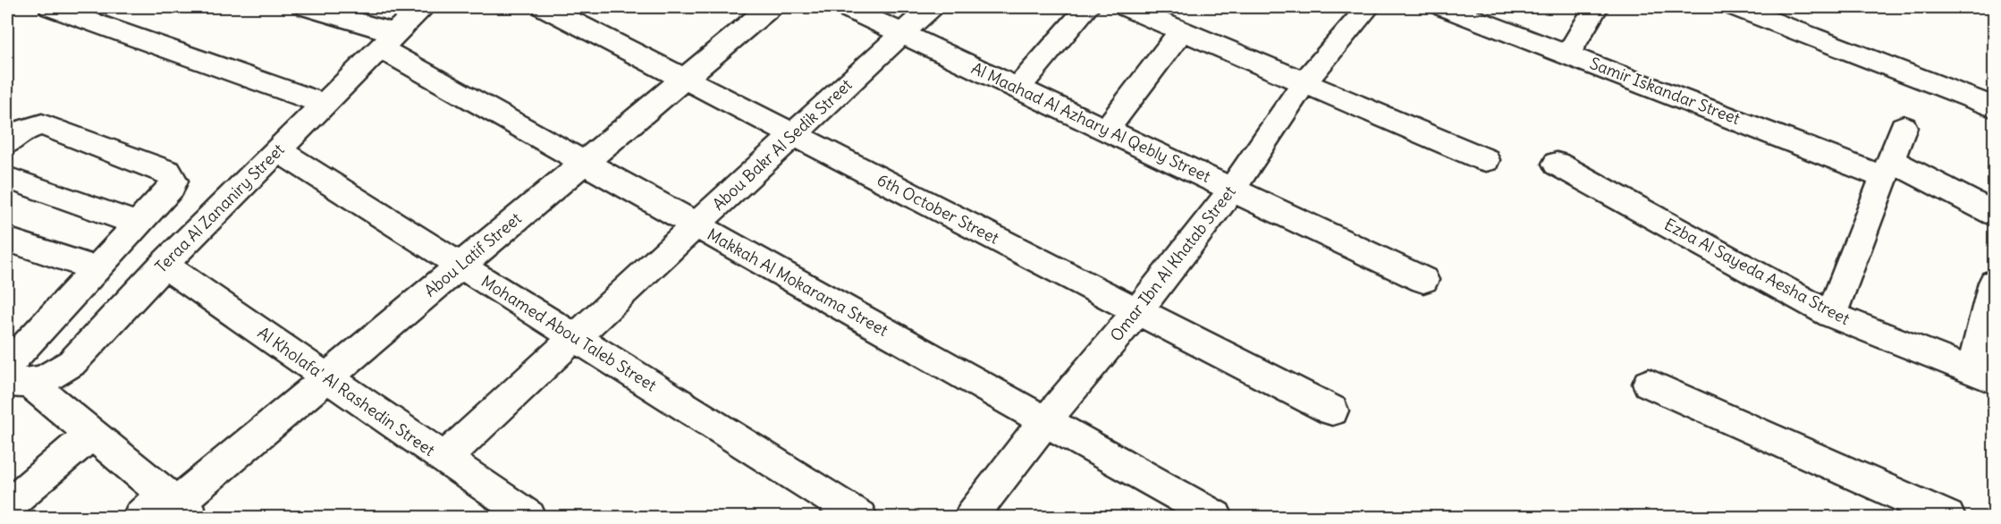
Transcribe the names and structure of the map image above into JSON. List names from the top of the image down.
{
  "streets": {
    "street": [
      "Samir Iskandar Street",
      "Al Maahad Al Azhary Al Qebly Street",
      "Abou Bakr Al Sedik Street",
      "Teraa Al Zananiry Street",
      "6th October Street",
      "Abou Latif Street",
      "Omar Ibn Al Khatab Street",
      "Ezba Al Sayeda Aesha Street",
      "Makkah Al Mokarama Street",
      "Mohamed Abou Taleb Street",
      "Al Kholafa' Al Rashedin Street"
    ]
  },
  "crossings": [
    ["Al Maahad Al Azhary Al Qebly Street", "Abou Bakr Al Sedik Street"],
    ["Al Maahad Al Azhary Al Qebly Street", "Omar Ibn Al Khatab Street"],
    ["Abou Bakr Al Sedik Street", "6th October Street"],
    ["Abou Bakr Al Sedik Street", "Makkah Al Mokarama Street"],
    ["Abou Bakr Al Sedik Street", "Mohamed Abou Taleb Street"],
    ["Abou Bakr Al Sedik Street", "Al Kholafa' Al Rashedin Street"],
    ["Teraa Al Zananiry Street", "Makkah Al Mokarama Street"],
    ["Teraa Al Zananiry Street", "Mohamed Abou Taleb Street"],
    ["Teraa Al Zananiry Street", "Al Kholafa' Al Rashedin Street"],
    ["6th October Street", "Abou Latif Street"],
    ["6th October Street", "Omar Ibn Al Khatab Street"],
    ["Abou Latif Street", "Makkah Al Mokarama Street"],
    ["Abou Latif Street", "Mohamed Abou Taleb Street"],
    ["Abou Latif Street", "Al Kholafa' Al Rashedin Street"],
    ["Omar Ibn Al Khatab Street", "Makkah Al Mokarama Street"]
  ]
}
